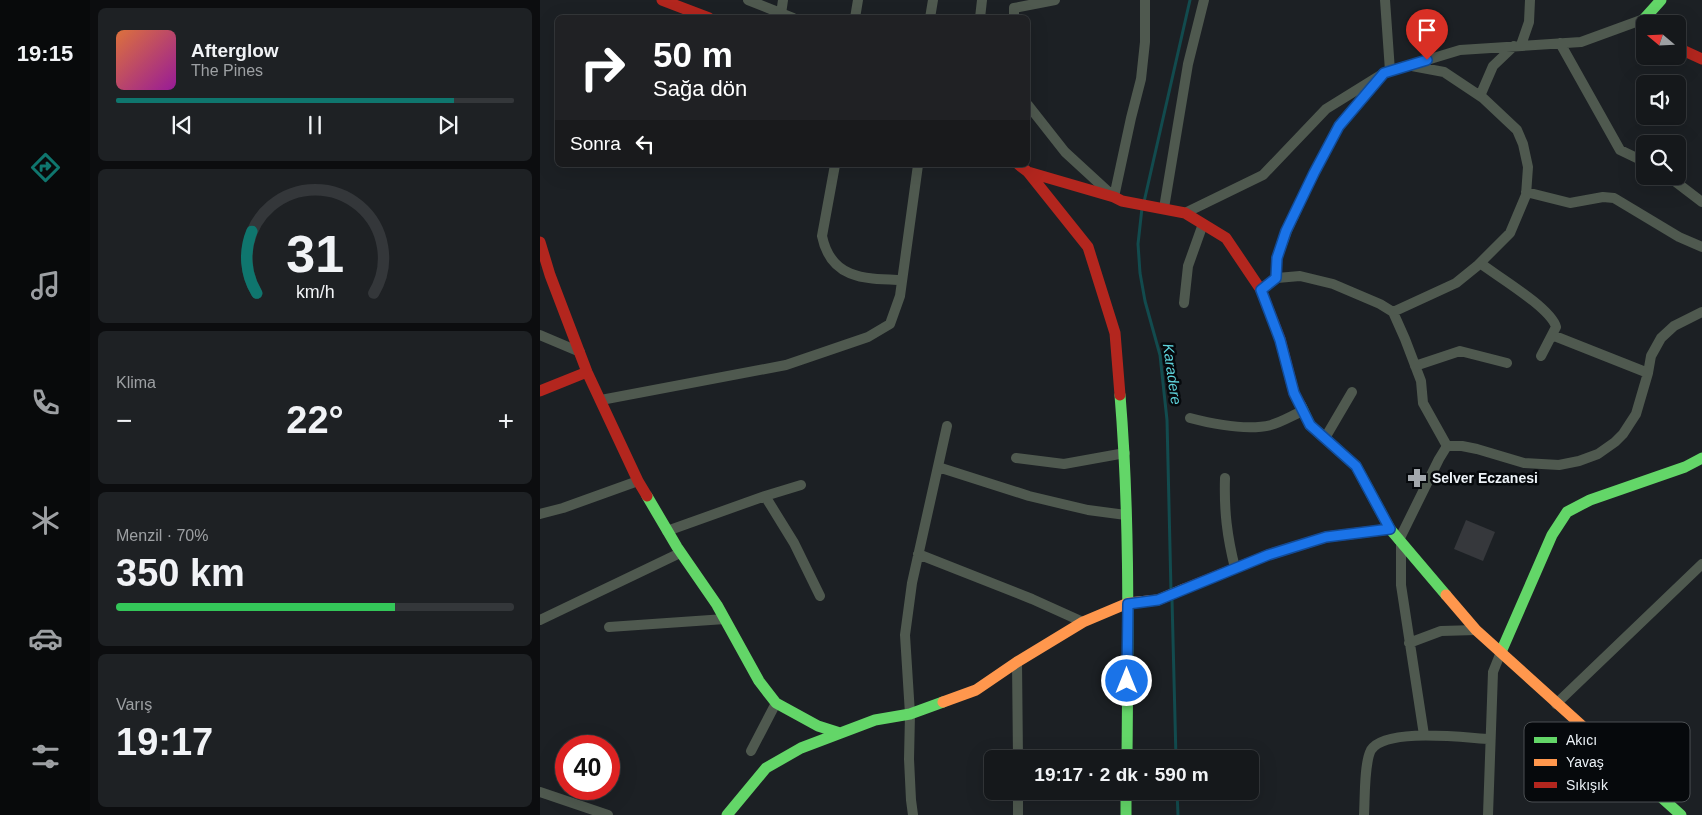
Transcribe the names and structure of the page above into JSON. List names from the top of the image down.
{
  "water": ["Karadere"],
  "places": {
    "pharmacy": ["Selver Eczanesi"]
  },
  "legend": ["Akıcı", "Yavaş", "Sıkışık"],
  "north": "left",
  "page": {
    "tabs": "19:15",
    "turn": ["50 m", "Sağa dön"],
    "song": ["Afterglow", "The Pines"],
    "then": "Sonra",
    "tile": [
      "Klima",
      ["Menzil · 70%", "350 km"],
      ["Varış", "19:17"]
    ],
    "heat": ["−", "22°", "+"],
    "limit": "40",
    "trip": "19:17 · 2 dk · 590 m",
    "gauge": ["31", "km/h"]
  }
}
